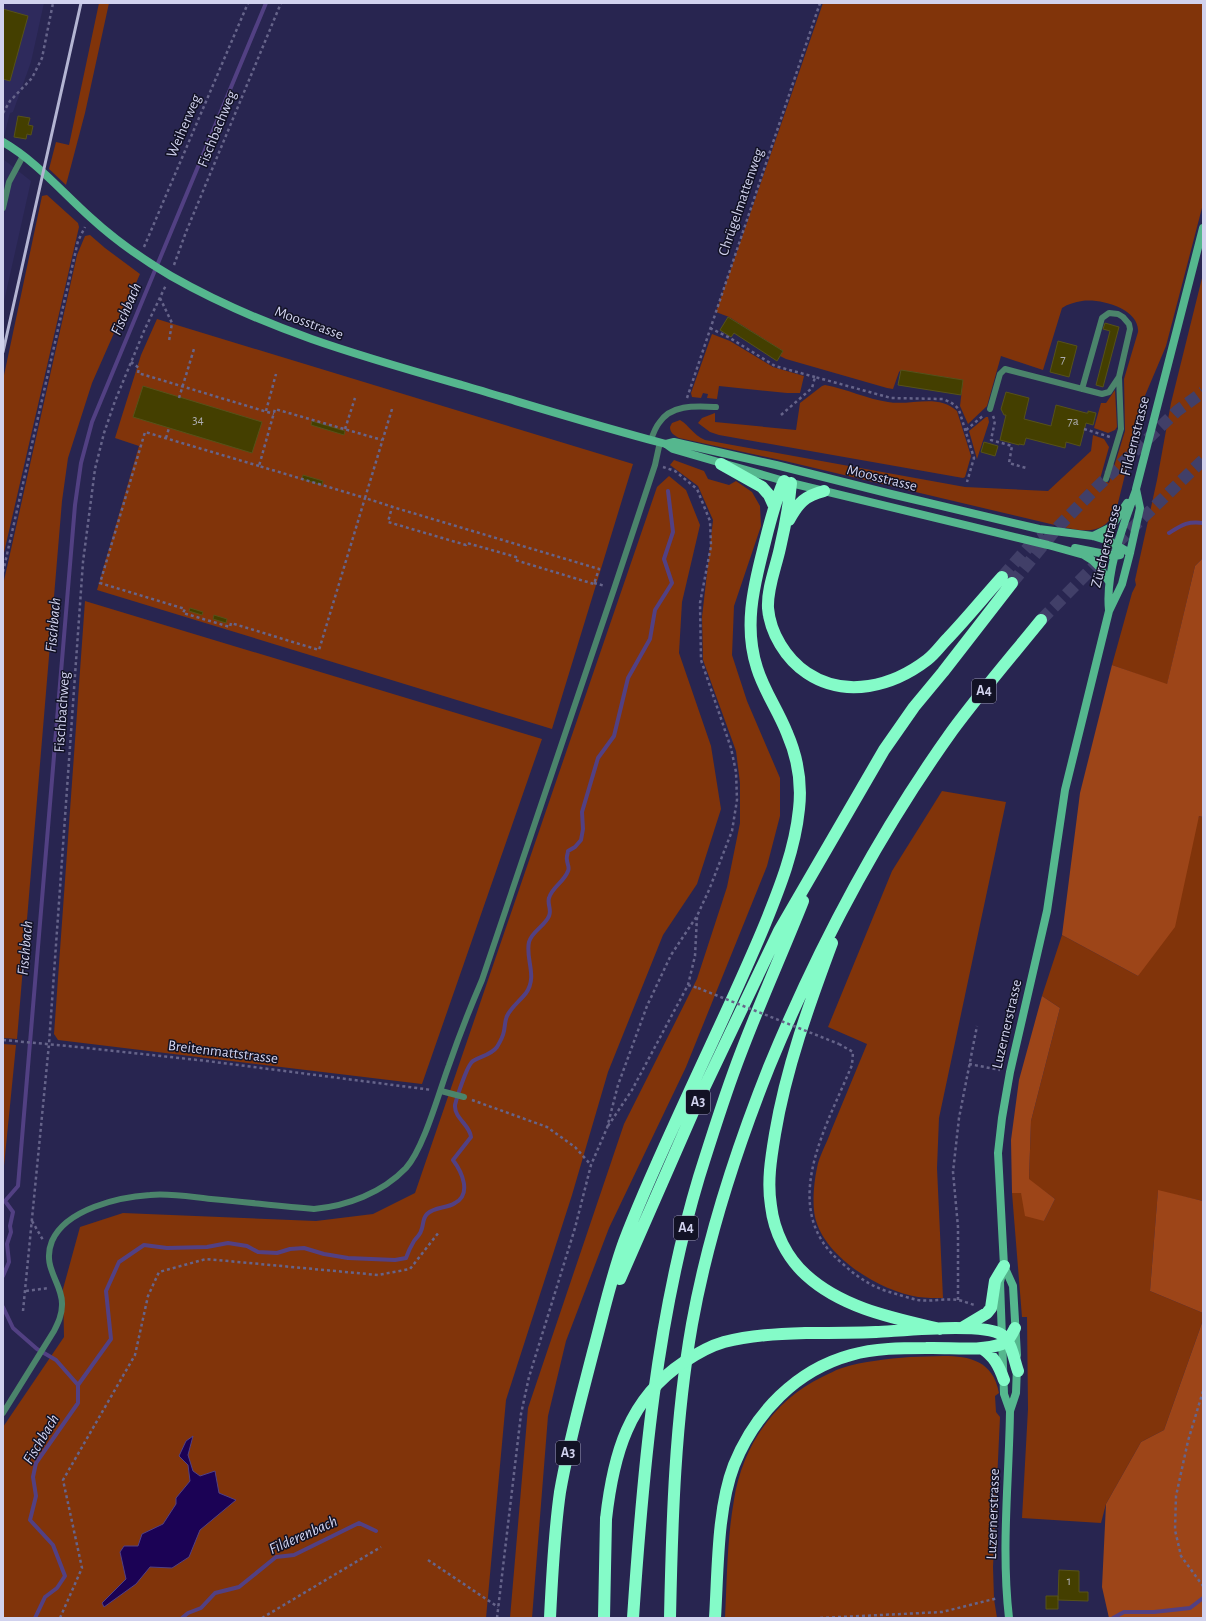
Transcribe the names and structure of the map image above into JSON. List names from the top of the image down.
{
  "streets": {
    "highway": ["A4", "A3"],
    "main road": [
      "Moosstrasse",
      "Fildernstrasse",
      "Zürcherstrasse",
      "Luzernerstrasse"
    ],
    "path": [
      "Weiherweg",
      "Fischbachweg",
      "Chrügelmattenweg",
      "Breitenmattstrasse"
    ]
  },
  "crossings": [
    ["Weiherweg", "Moosstrasse"],
    ["Fischbachweg", "Breitenmattstrasse"],
    ["Moosstrasse", "Fildernstrasse"],
    ["Moosstrasse", "Zürcherstrasse"],
    ["Fildernstrasse", "Zürcherstrasse"],
    ["Fildernstrasse", "Luzernerstrasse"],
    ["A4", "A3"]
  ],
  "water": ["Fischbach", "Filderenbach"],
  "house_numbers": [
    "7",
    "34",
    "7a",
    "1"
  ]
}
